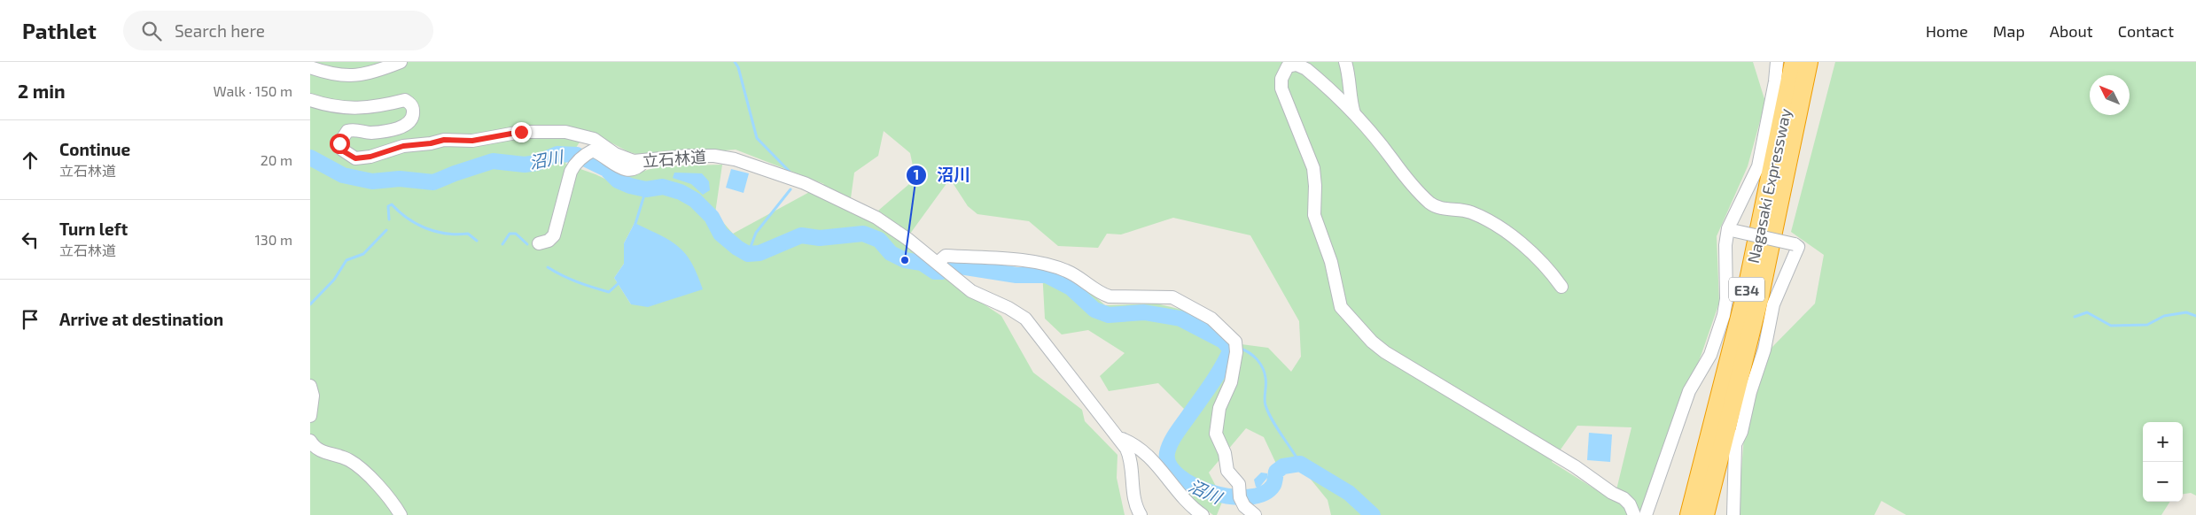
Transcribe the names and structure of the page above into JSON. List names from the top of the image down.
{
  "streets": {
    "highway": ["Nagasaki Expressway", "E34"],
    "street": ["立石林道"]
  },
  "water": ["沼川"],
  "places": ["沼川"],
  "north": "top left",
  "page": {
    "header": "Pathlet",
    "search": "Search here",
    "nav": [
      "Home",
      "Map",
      "About",
      "Contact"
    ],
    "heading": ["2 min", "Walk · 150 m"],
    "list": [
      ["Continue", "立石林道", "20 m"],
      ["Turn left", "立石林道", "130 m"],
      "Arrive at destination"
    ],
    "map_buttons": ["+", "−"]
  }
}
